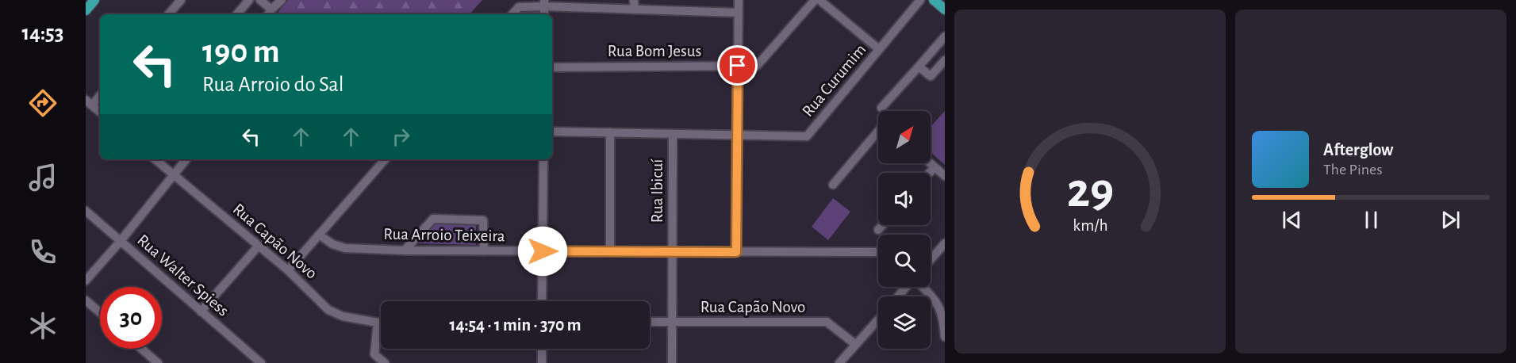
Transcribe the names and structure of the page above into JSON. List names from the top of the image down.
{
  "streets": {
    "street": [
      "Rua Bom Jesus",
      "Rua Curumim",
      "Rua Ibicuí",
      "Rua Arroio Teixeira",
      "Rua Capão Novo",
      "Rua Walter Spiess"
    ]
  },
  "crossings": [
    ["Rua Curumim", "Rua Ibicuí"],
    ["Rua Ibicuí", "Rua Arroio Teixeira"],
    ["Rua Ibicuí", "Rua Capão Novo"]
  ],
  "north": "top right",
  "page": {
    "tabs": "14:53",
    "turn": ["190 m", "Rua Arroio do Sal"],
    "song": ["Afterglow", "The Pines"],
    "limit": "30",
    "trip": "14:54 · 1 min · 370 m",
    "gauge": ["29", "km/h"]
  }
}
